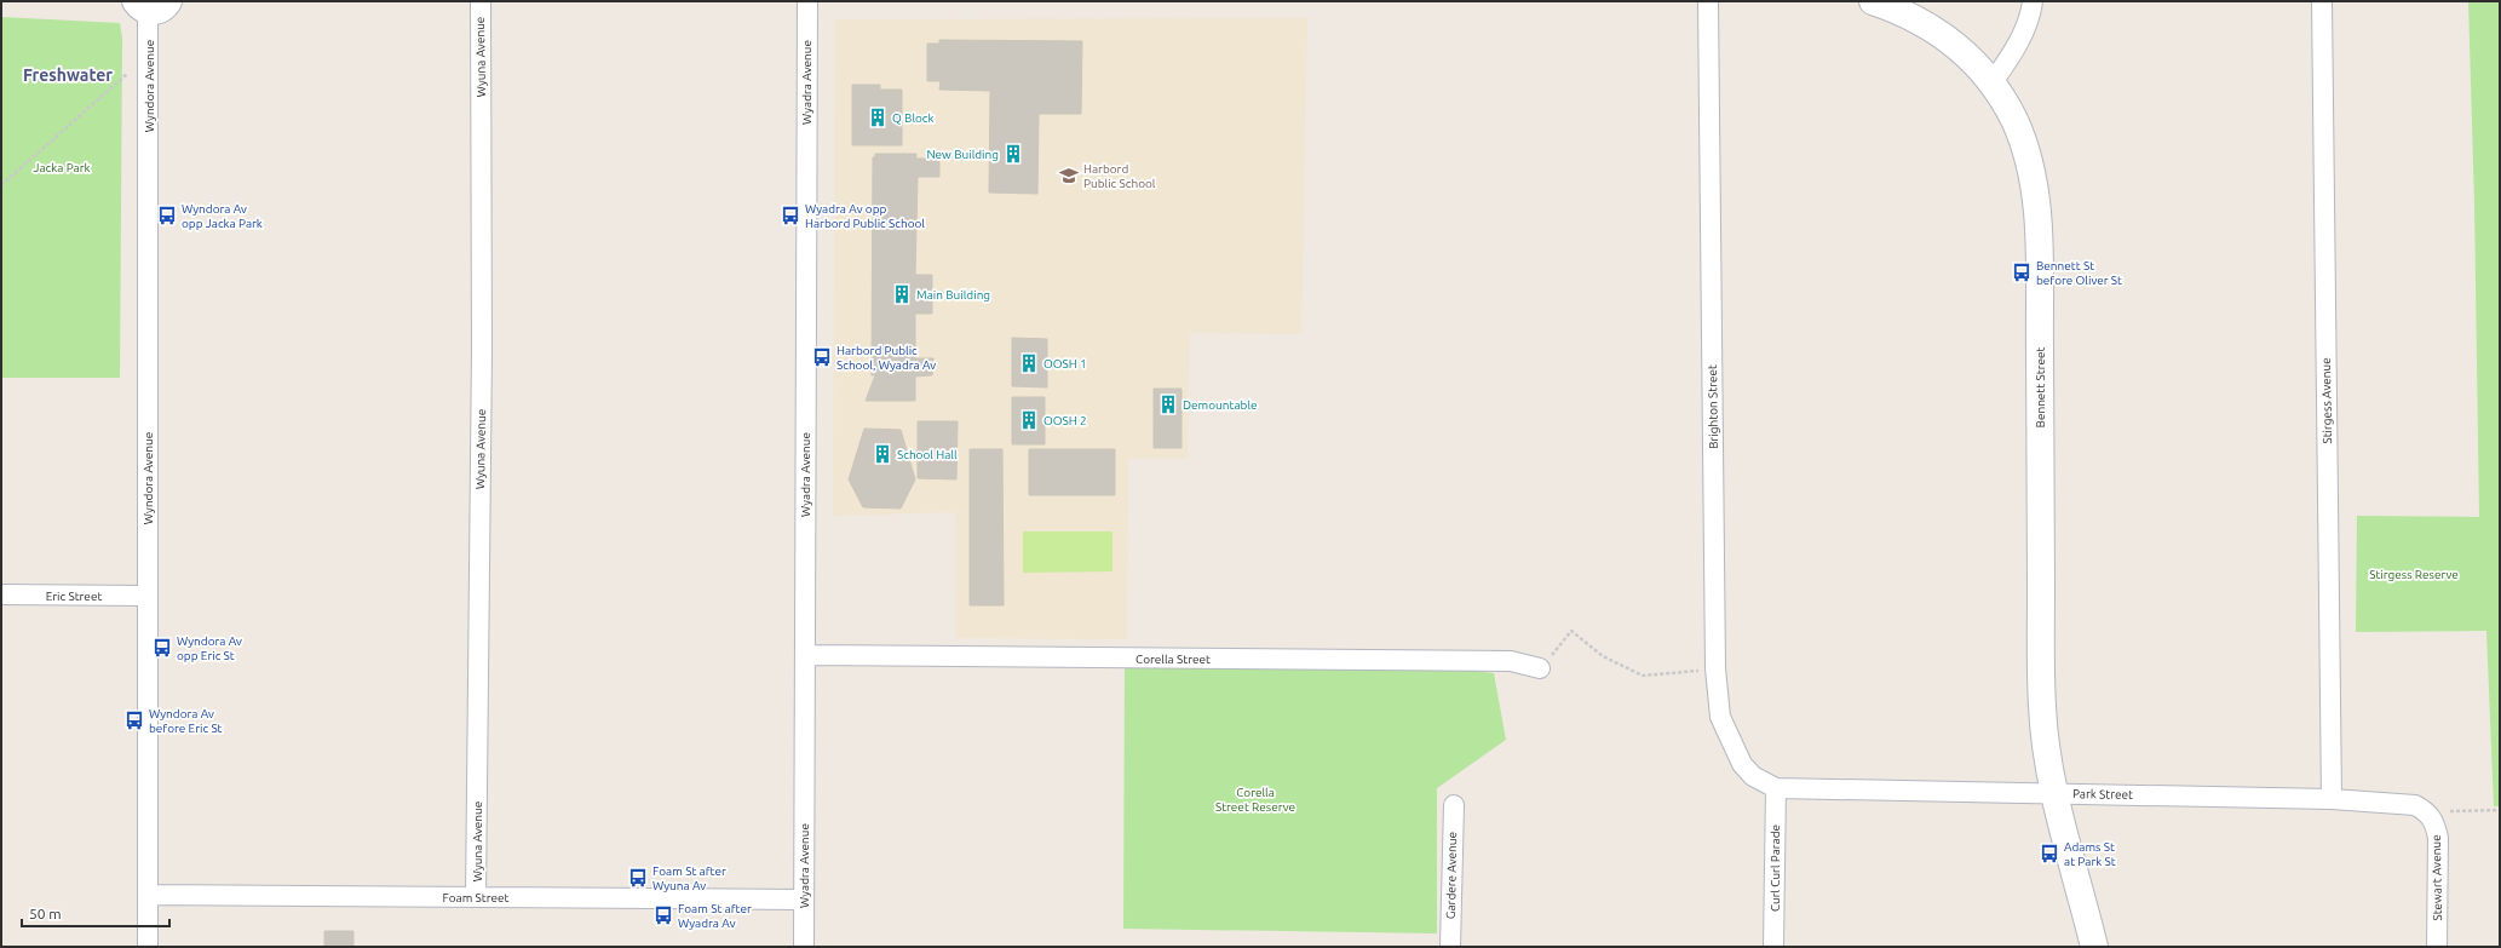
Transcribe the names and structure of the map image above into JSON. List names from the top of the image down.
{
  "streets": {
    "main road": ["Bennett Street"],
    "street": [
      "Wyuna Avenue",
      "Wyadra Avenue",
      "Wyndora Avenue",
      "Stirgess Avenue",
      "Brighton Street",
      "Eric Street",
      "Corella Street",
      "Park Street",
      "Curl Curl Parade",
      "Gardere Avenue",
      "Stewart Avenue",
      "Foam Street"
    ]
  },
  "crossings": [
    ["Wyuna Avenue", "Foam Street"],
    ["Wyadra Avenue", "Corella Street"],
    ["Wyadra Avenue", "Foam Street"],
    ["Wyndora Avenue", "Eric Street"],
    ["Wyndora Avenue", "Foam Street"],
    ["Bennett Street", "Park Street"],
    ["Stirgess Avenue", "Park Street"],
    ["Brighton Street", "Park Street"],
    ["Brighton Street", "Curl Curl Parade"],
    ["Park Street", "Curl Curl Parade"],
    ["Park Street", "Stewart Avenue"]
  ],
  "districts": ["Freshwater"],
  "parks": ["Jacka Park", "Stirgess Reserve", "Corella Street Reserve"],
  "places": {
    "building": [
      "Q Block",
      "New Building",
      "Main Building",
      "OOSH 1",
      "Demountable",
      "OOSH 2",
      "School Hall"
    ],
    "school or university": ["Harbord Public School"],
    "bus stop": [
      "Wyndora Av opp Jacka Park",
      "Wyadra Av opp Harbord Public School",
      "Bennett St before Oliver St",
      "Harbord Public School, Wyadra Av",
      "Wyndora Av opp Eric St",
      "Wyndora Av before Eric St",
      "Adams St at Park St",
      "Foam St after Wyuna Av",
      "Foam St after Wyadra Av"
    ]
  },
  "scale_bar": "50 m"
}
